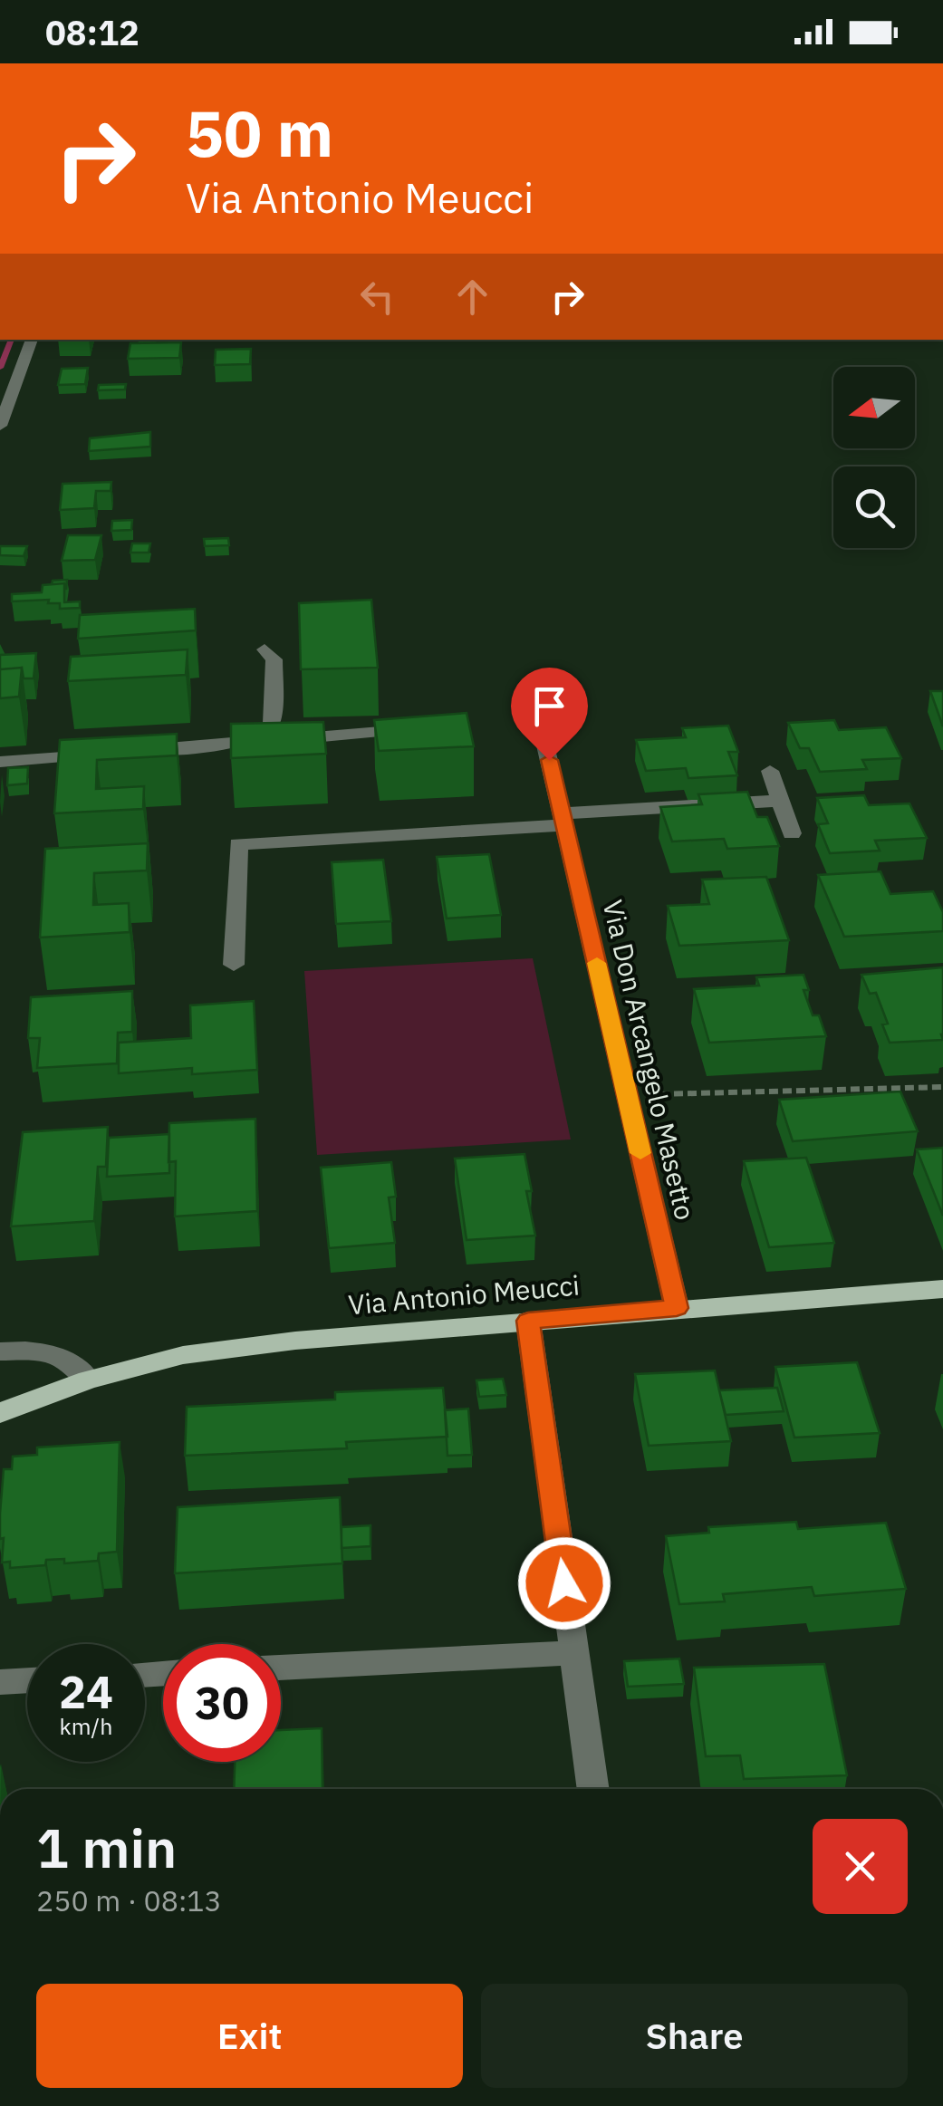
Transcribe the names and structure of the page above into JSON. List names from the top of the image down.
{
  "streets": {
    "main road": ["Via Antonio Meucci"],
    "street": ["Via Don Arcangelo Masetto"]
  },
  "crossings": [
    ["Via Don Arcangelo Masetto", "Via Antonio Meucci"]
  ],
  "north": "left",
  "page": {
    "status": "08:12",
    "turn": ["50 m", "Via Antonio Meucci"],
    "speed": "24 km/h",
    "limit": "30",
    "heading": ["1 min", "250 m · 08:13"],
    "buttons": ["Exit", "Share"]
  }
}
